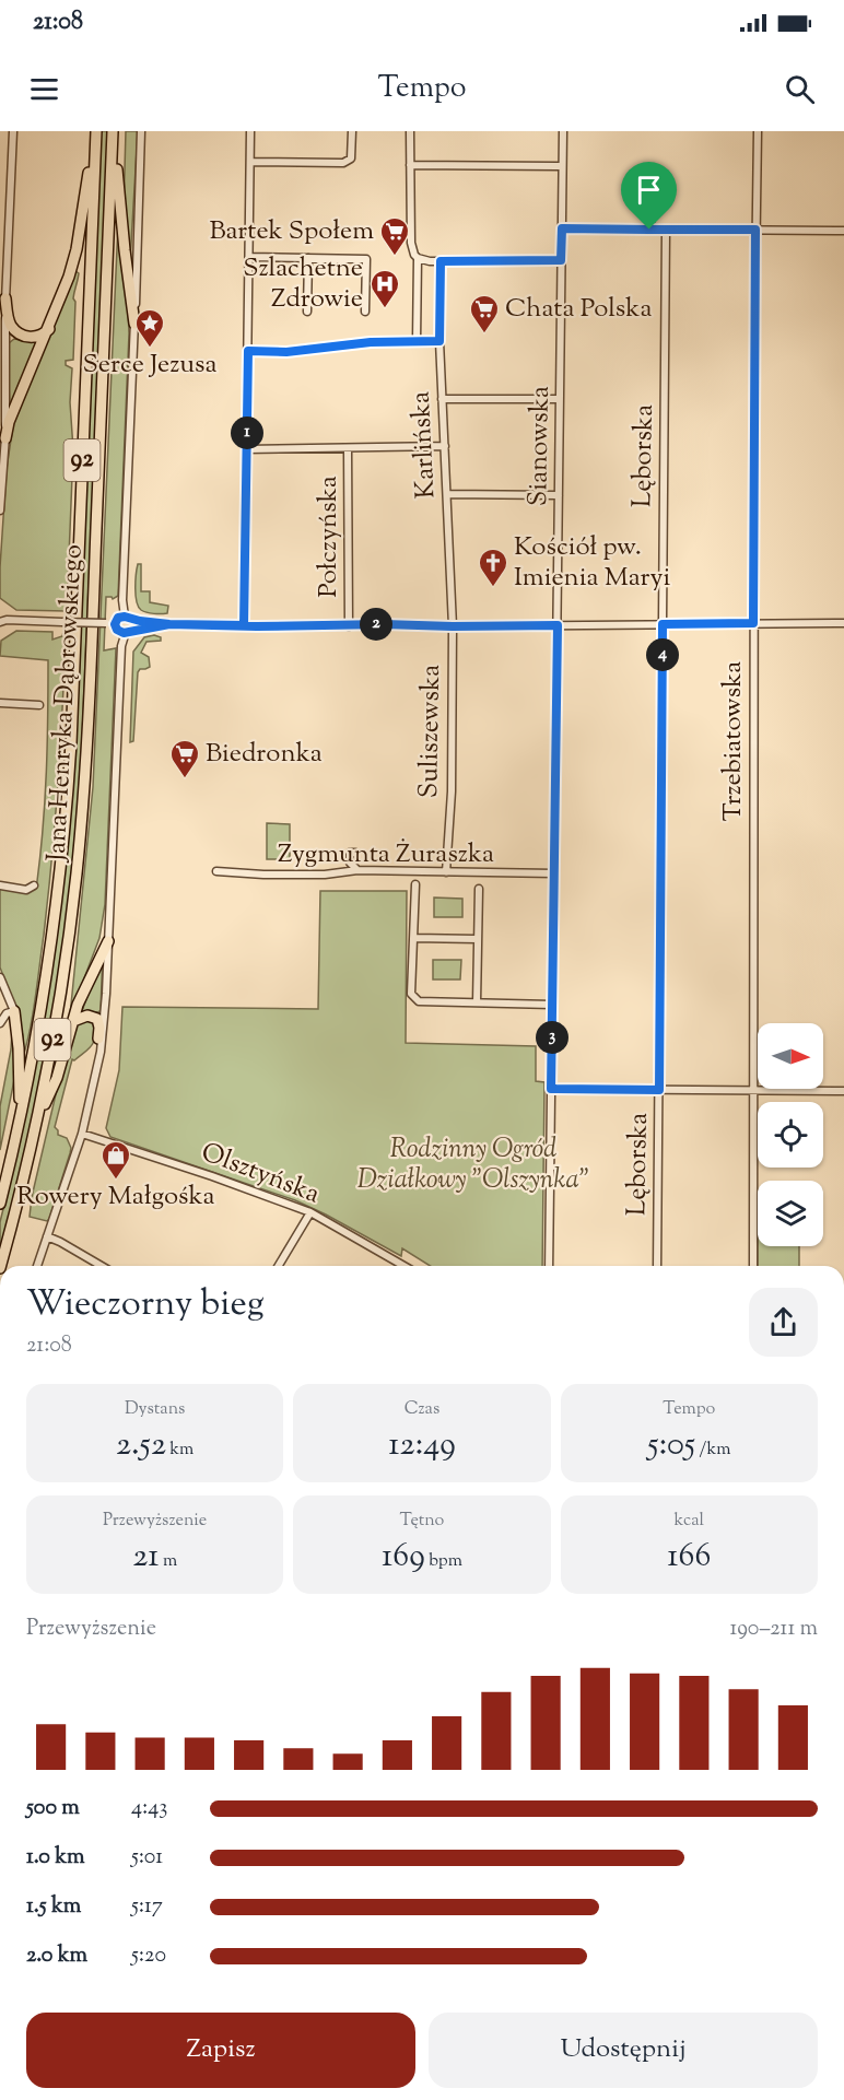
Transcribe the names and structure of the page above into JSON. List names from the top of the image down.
{
  "streets": {
    "main road": ["92", "Jana Henryka Dąbrowskiego"],
    "street": [
      "Karlińska",
      "Sianowska",
      "Lęborska",
      "Połczyńska",
      "Suliszewska",
      "Trzebiatowska",
      "Zygmunta Żuraszka",
      "Olsztyńska"
    ]
  },
  "crossings": [
    ["Karlińska", "Suliszewska"],
    ["Sianowska", "Zygmunta Żuraszka"],
    ["Jana Henryka Dąbrowskiego", "Olsztyńska"],
    ["Suliszewska", "Zygmunta Żuraszka"]
  ],
  "parks": ["Rodzinny Ogród Działkowy \"Olszynka\""],
  "places": {
    "supermarket": ["Bartek Społem", "Chata Polska", "Biedronka"],
    "hospital": ["Szlachetne Zdrowie"],
    "place": ["Serce Jezusa"],
    "church": ["Kościół pw. Imienia Maryi"],
    "shop": ["Rowery Małgośka"]
  },
  "north": "right",
  "page": {
    "status": "21:08",
    "header": "Tempo",
    "pins": [
      "1",
      "2",
      "4",
      "3"
    ],
    "heading": ["Wieczorny bieg", "21:08"],
    "stats": [
      ["Dystans", "2.52 km"],
      ["Czas", "12:49"],
      ["Tempo", "5:05 /km"],
      ["Przewyższenie", "21 m"],
      ["Tętno", "169 bpm"],
      ["kcal", "166"]
    ],
    "chart": ["Przewyższenie", "190–211 m"],
    "list": [
      {
        "name": "500 m",
        "note": "4:43"
      },
      {
        "name": "1.0 km",
        "note": "5:01"
      },
      {
        "name": "1.5 km",
        "note": "5:17"
      },
      {
        "name": "2.0 km",
        "note": "5:20"
      }
    ],
    "buttons": ["Zapisz", "Udostępnij"]
  }
}
